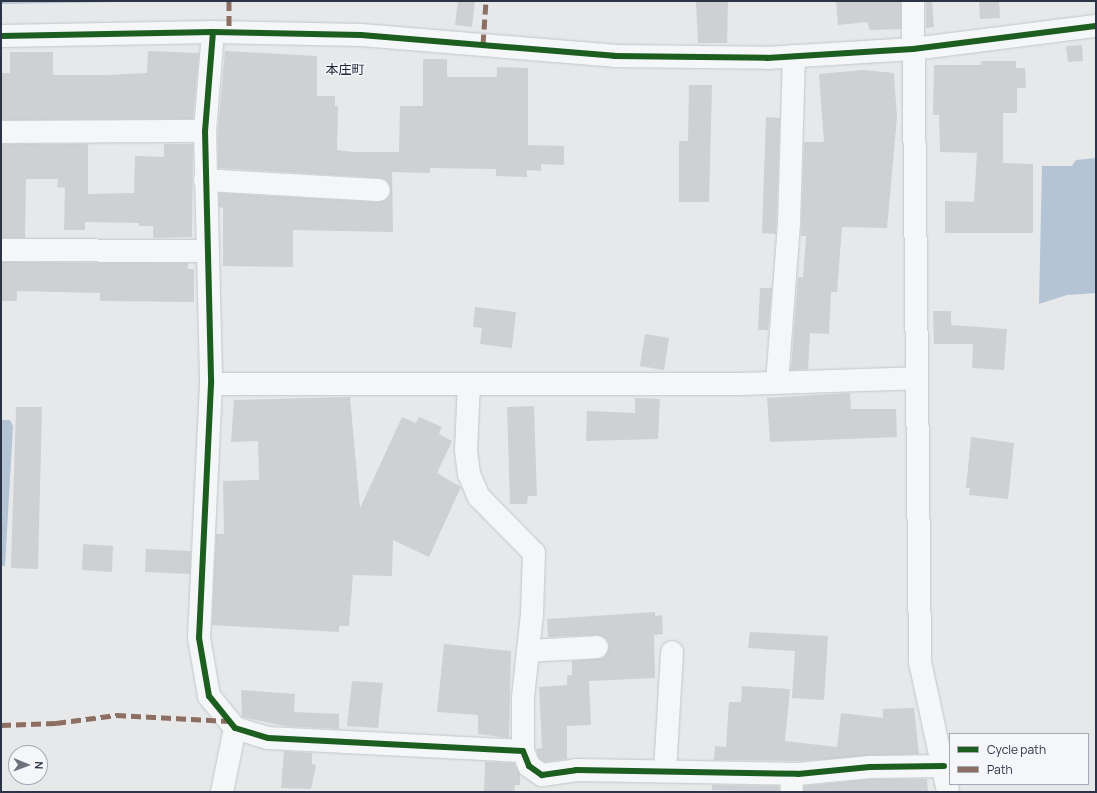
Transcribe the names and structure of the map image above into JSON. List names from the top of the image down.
{
  "districts": ["本庄町"],
  "legend": ["Cycle path", "Path"],
  "north": "right"
}
